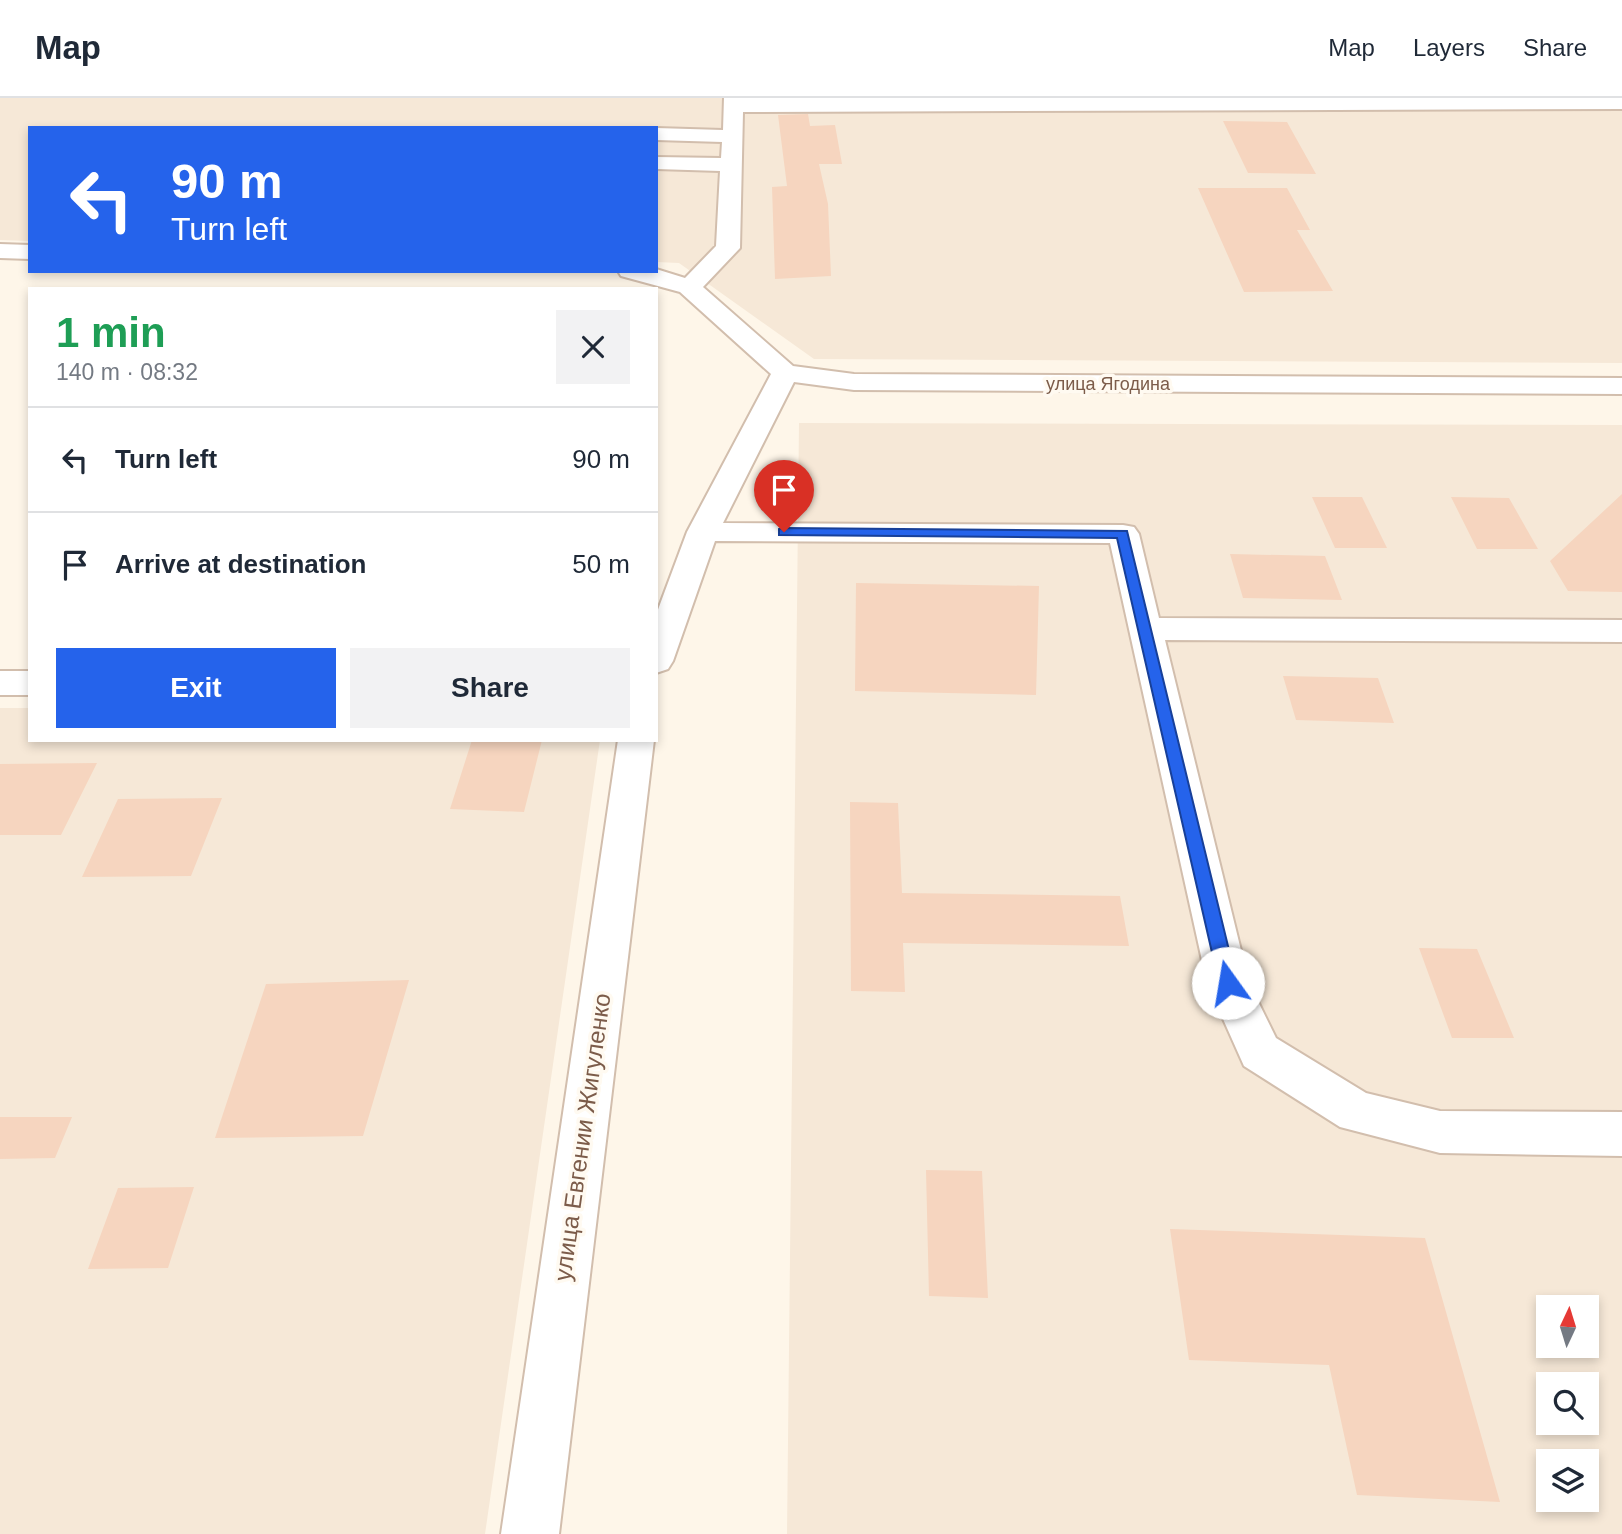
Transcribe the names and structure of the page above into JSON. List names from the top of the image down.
{
  "streets": {
    "street": ["улица Ягодина", "улица Евгении Жигуленко"]
  },
  "north": "top",
  "page": {
    "header": "Map",
    "nav": ["Map", "Layers", "Share"],
    "turn": ["90 m", "Turn left"],
    "heading": ["1 min", "140 m · 08:32"],
    "list": [
      {
        "name": "Turn left",
        "value": "90 m"
      },
      {
        "name": "Arrive at destination",
        "value": "50 m"
      }
    ],
    "buttons": ["Exit", "Share"]
  }
}
